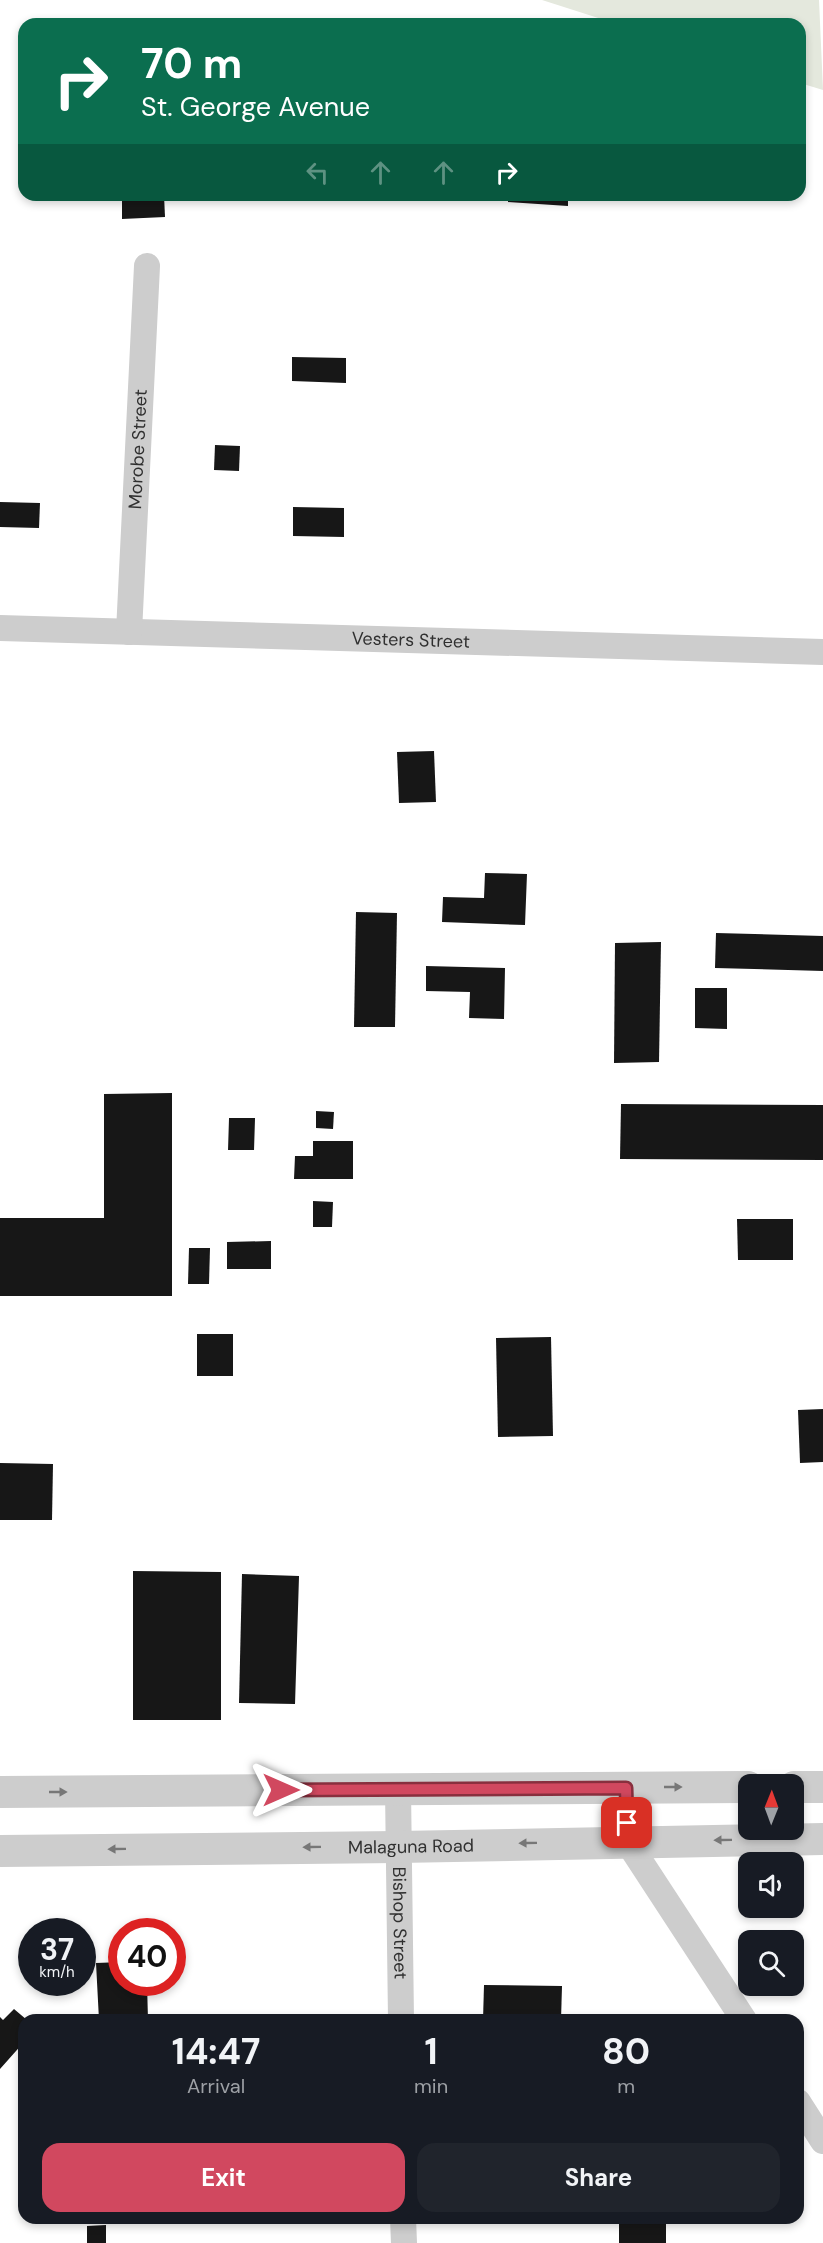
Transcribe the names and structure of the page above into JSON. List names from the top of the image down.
{
  "streets": {
    "street": [
      "Morobe Street",
      "Vesters Street",
      "Malaguna Road",
      "Bishop Street"
    ]
  },
  "crossings": [
    ["Morobe Street", "Vesters Street"],
    ["Malaguna Road", "Bishop Street"]
  ],
  "north": "top",
  "page": {
    "turn": ["70 m", "St. George Avenue"],
    "speed": "37 km/h",
    "limit": "40",
    "eta": [
      "14:47",
      "Arrival",
      "1",
      "min",
      "80",
      "m"
    ],
    "buttons": ["Exit", "Share"]
  }
}
